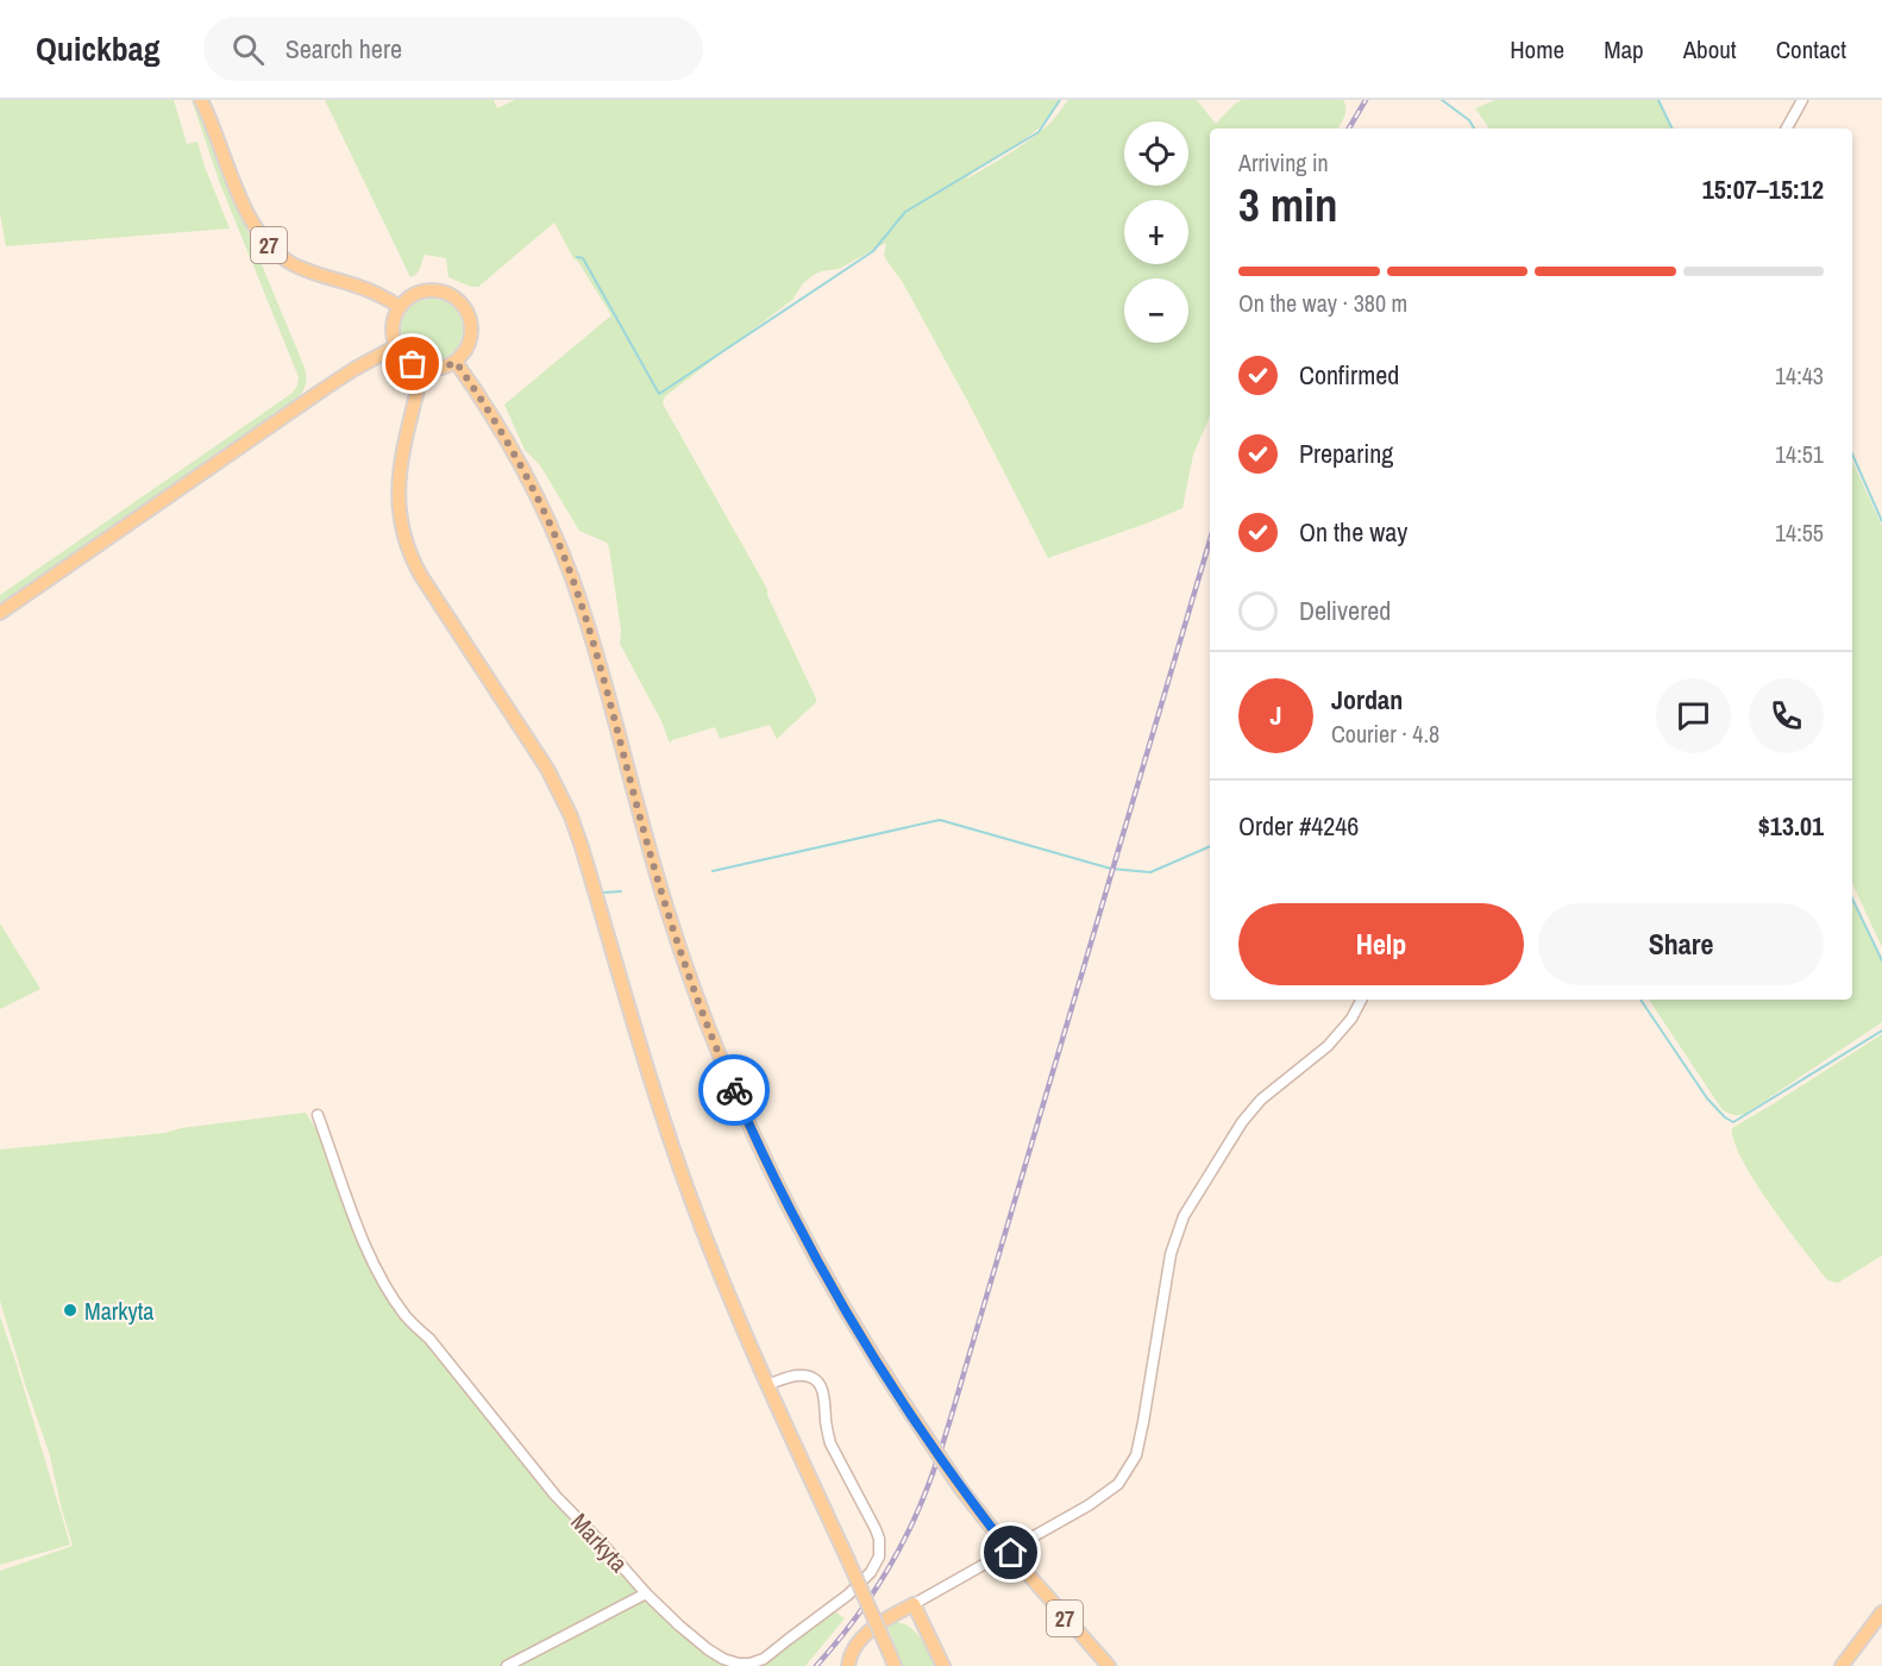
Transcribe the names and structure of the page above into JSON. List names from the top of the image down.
{
  "streets": {
    "main road": ["27"],
    "street": ["Markyta"]
  },
  "places": ["Markyta"],
  "page": {
    "header": "Quickbag",
    "search": "Search here",
    "nav": [
      "Home",
      "Map",
      "About",
      "Contact"
    ],
    "map_buttons": ["+", "−"],
    "heading": ["3 min", "Arriving in", "15:07–15:12"],
    "panel": [
      "Jordan",
      "Courier · 4.8",
      "Order #4246",
      "$13.01"
    ],
    "bar": "On the way · 380 m",
    "list": [
      ["Confirmed", "14:43"],
      ["Preparing", "14:51"],
      ["On the way", "14:55"],
      "Delivered"
    ],
    "round": "J",
    "buttons": ["Help", "Share"]
  }
}
